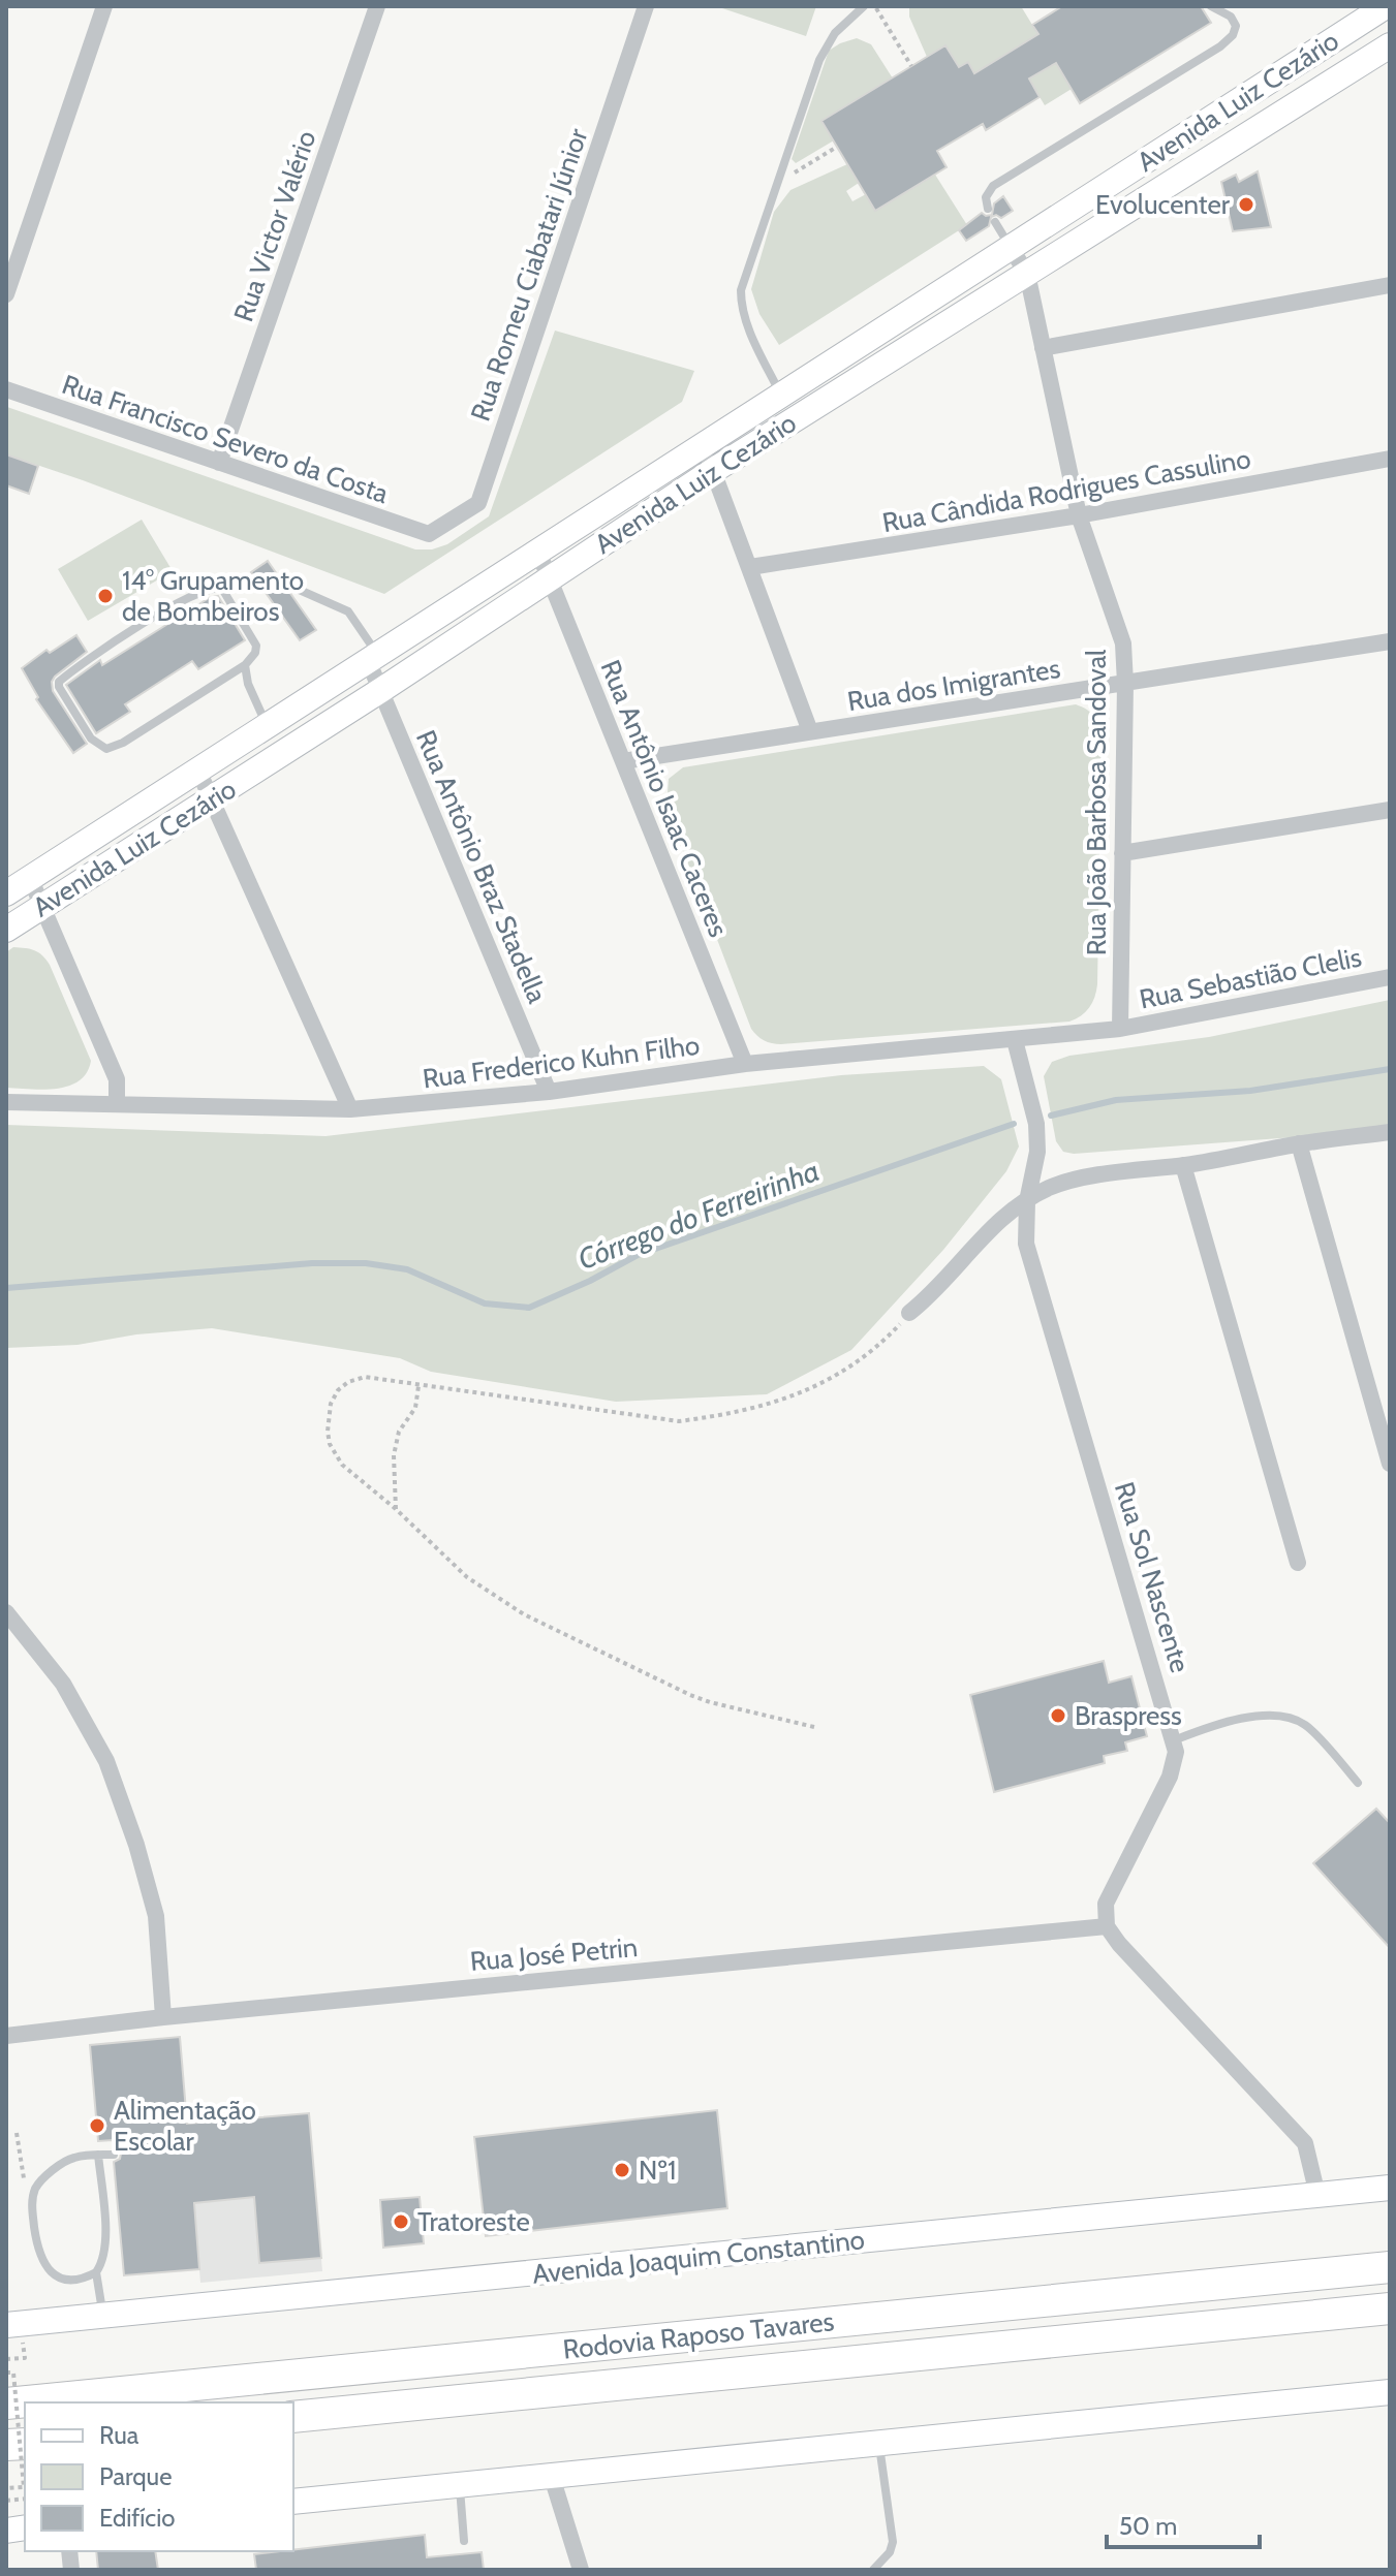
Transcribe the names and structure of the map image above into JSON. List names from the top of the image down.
{
  "streets": {
    "highway": ["Rodovia Raposo Tavares"],
    "street": [
      "Avenida Luiz Cezário",
      "Rua Victor Valério",
      "Rua Romeu Ciabatari Júnior",
      "Rua Francisco Severo da Costa",
      "Rua Cândida Rodrigues Cassulino",
      "Rua dos Imigrantes",
      "Rua Antônio Isaac Caceres",
      "Rua João Barbosa Sandoval",
      "Rua Antônio Braz Stadella",
      "Rua Sebastião Clelis",
      "Rua Frederico Kuhn Filho",
      "Rua Sol Nascente",
      "Rua José Petrin",
      "Avenida Joaquim Constantino"
    ]
  },
  "crossings": [
    ["Avenida Luiz Cezário", "Rua Antônio Isaac Caceres"],
    ["Avenida Luiz Cezário", "Rua João Barbosa Sandoval"],
    ["Avenida Luiz Cezário", "Rua Antônio Braz Stadella"],
    ["Rua Victor Valério", "Rua Francisco Severo da Costa"],
    ["Rua Romeu Ciabatari Júnior", "Rua Francisco Severo da Costa"],
    ["Rua Cândida Rodrigues Cassulino", "Rua João Barbosa Sandoval"],
    ["Rua dos Imigrantes", "Rua Antônio Isaac Caceres"],
    ["Rua dos Imigrantes", "Rua João Barbosa Sandoval"],
    ["Rua Antônio Isaac Caceres", "Rua Frederico Kuhn Filho"],
    ["Rua João Barbosa Sandoval", "Rua Sebastião Clelis"],
    ["Rua João Barbosa Sandoval", "Rua Frederico Kuhn Filho"],
    ["Rua Antônio Braz Stadella", "Rua Frederico Kuhn Filho"],
    ["Rua Sebastião Clelis", "Rua Frederico Kuhn Filho"],
    ["Rua Frederico Kuhn Filho", "Rua Sol Nascente"],
    ["Rua Sol Nascente", "Rua José Petrin"]
  ],
  "water": ["Córrego do Ferreirinha"],
  "places": [
    "Evolucenter",
    "14° Grupamento de Bombeiros",
    "Braspress",
    "Alimentação Escolar",
    "Nº1",
    "Tratoreste"
  ],
  "legend": ["Rua", "Parque", "Edifício"],
  "scale_bar": "50 m"
}
